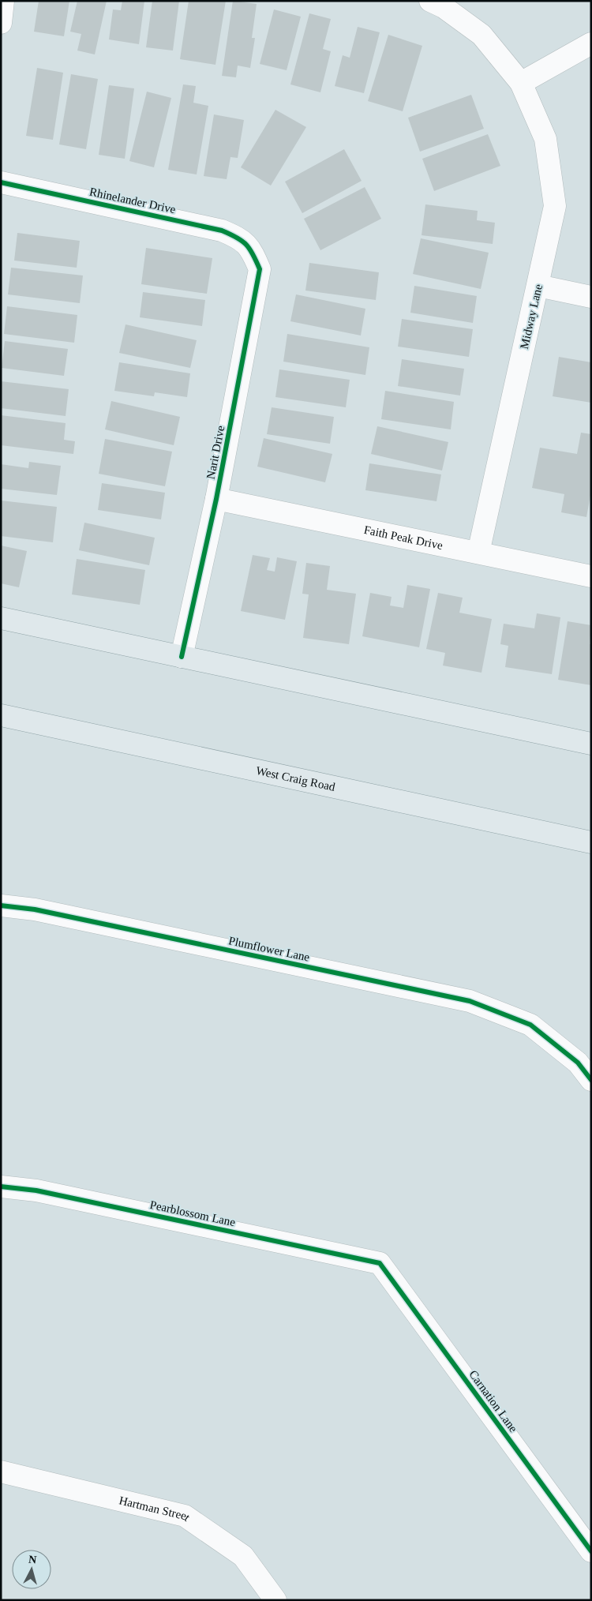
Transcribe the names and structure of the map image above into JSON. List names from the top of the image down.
{
  "streets": {
    "main road": ["West Craig Road"],
    "street": [
      "Rhinelander Drive",
      "Midway Lane",
      "Narit Drive",
      "Faith Peak Drive",
      "Plumflower Lane",
      "Pearblossom Lane",
      "Carnation Lane",
      "Hartman Street"
    ]
  },
  "crossings": [
    ["Rhinelander Drive", "Narit Drive"],
    ["Midway Lane", "Faith Peak Drive"],
    ["Narit Drive", "Faith Peak Drive"],
    ["Pearblossom Lane", "Carnation Lane"]
  ],
  "north": "top"
}
